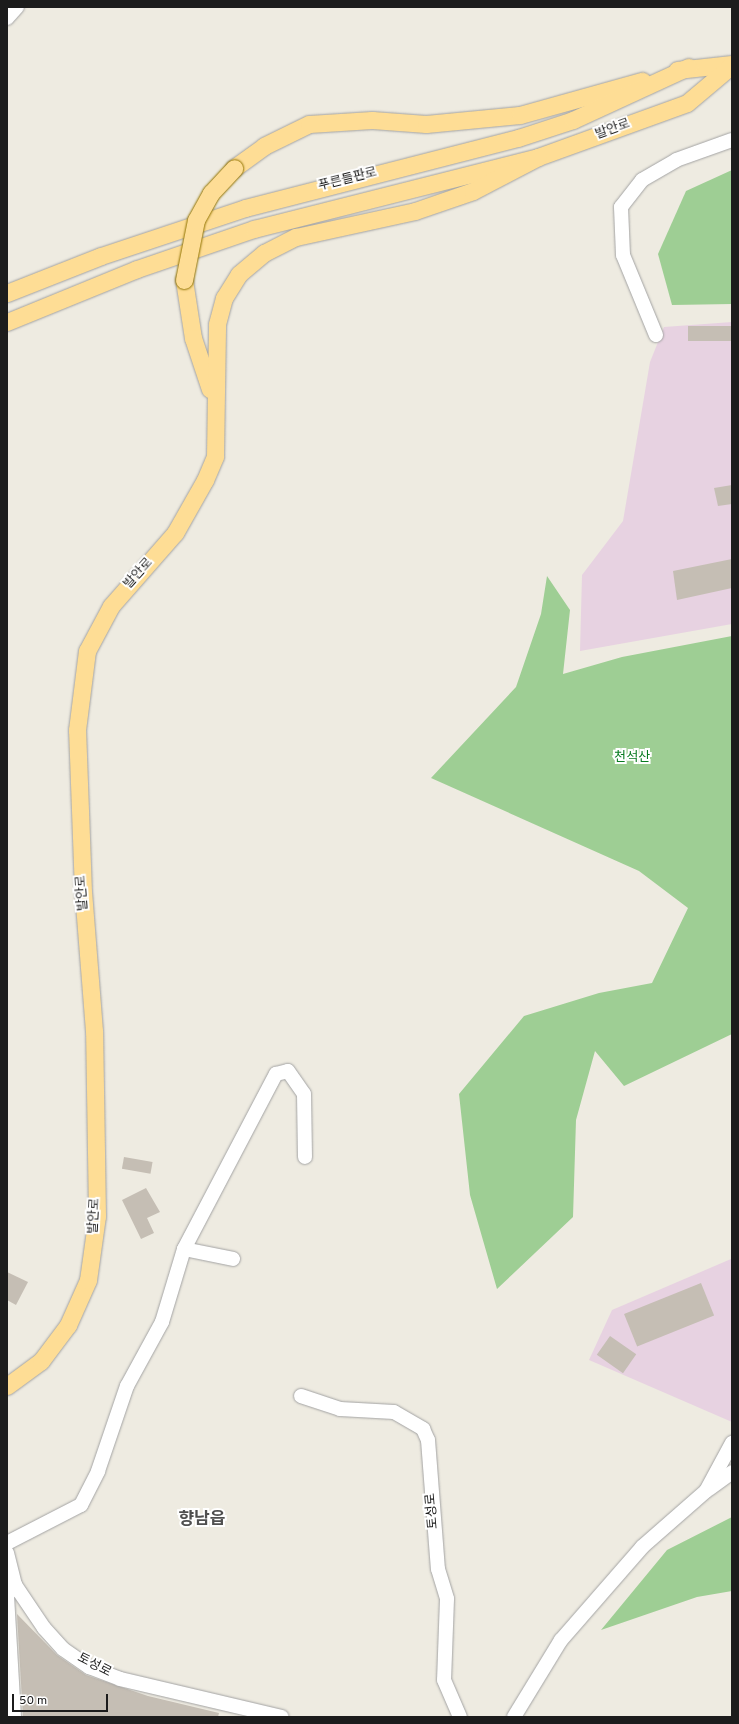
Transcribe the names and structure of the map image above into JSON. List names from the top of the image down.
{
  "streets": {
    "main road": ["발안로", "푸른들판로"],
    "street": ["토성로"]
  },
  "crossings": [
    ["발안로", "푸른들판로"]
  ],
  "districts": ["향남읍"],
  "parks": ["천석산"],
  "scale_bar": "50 m"
}
